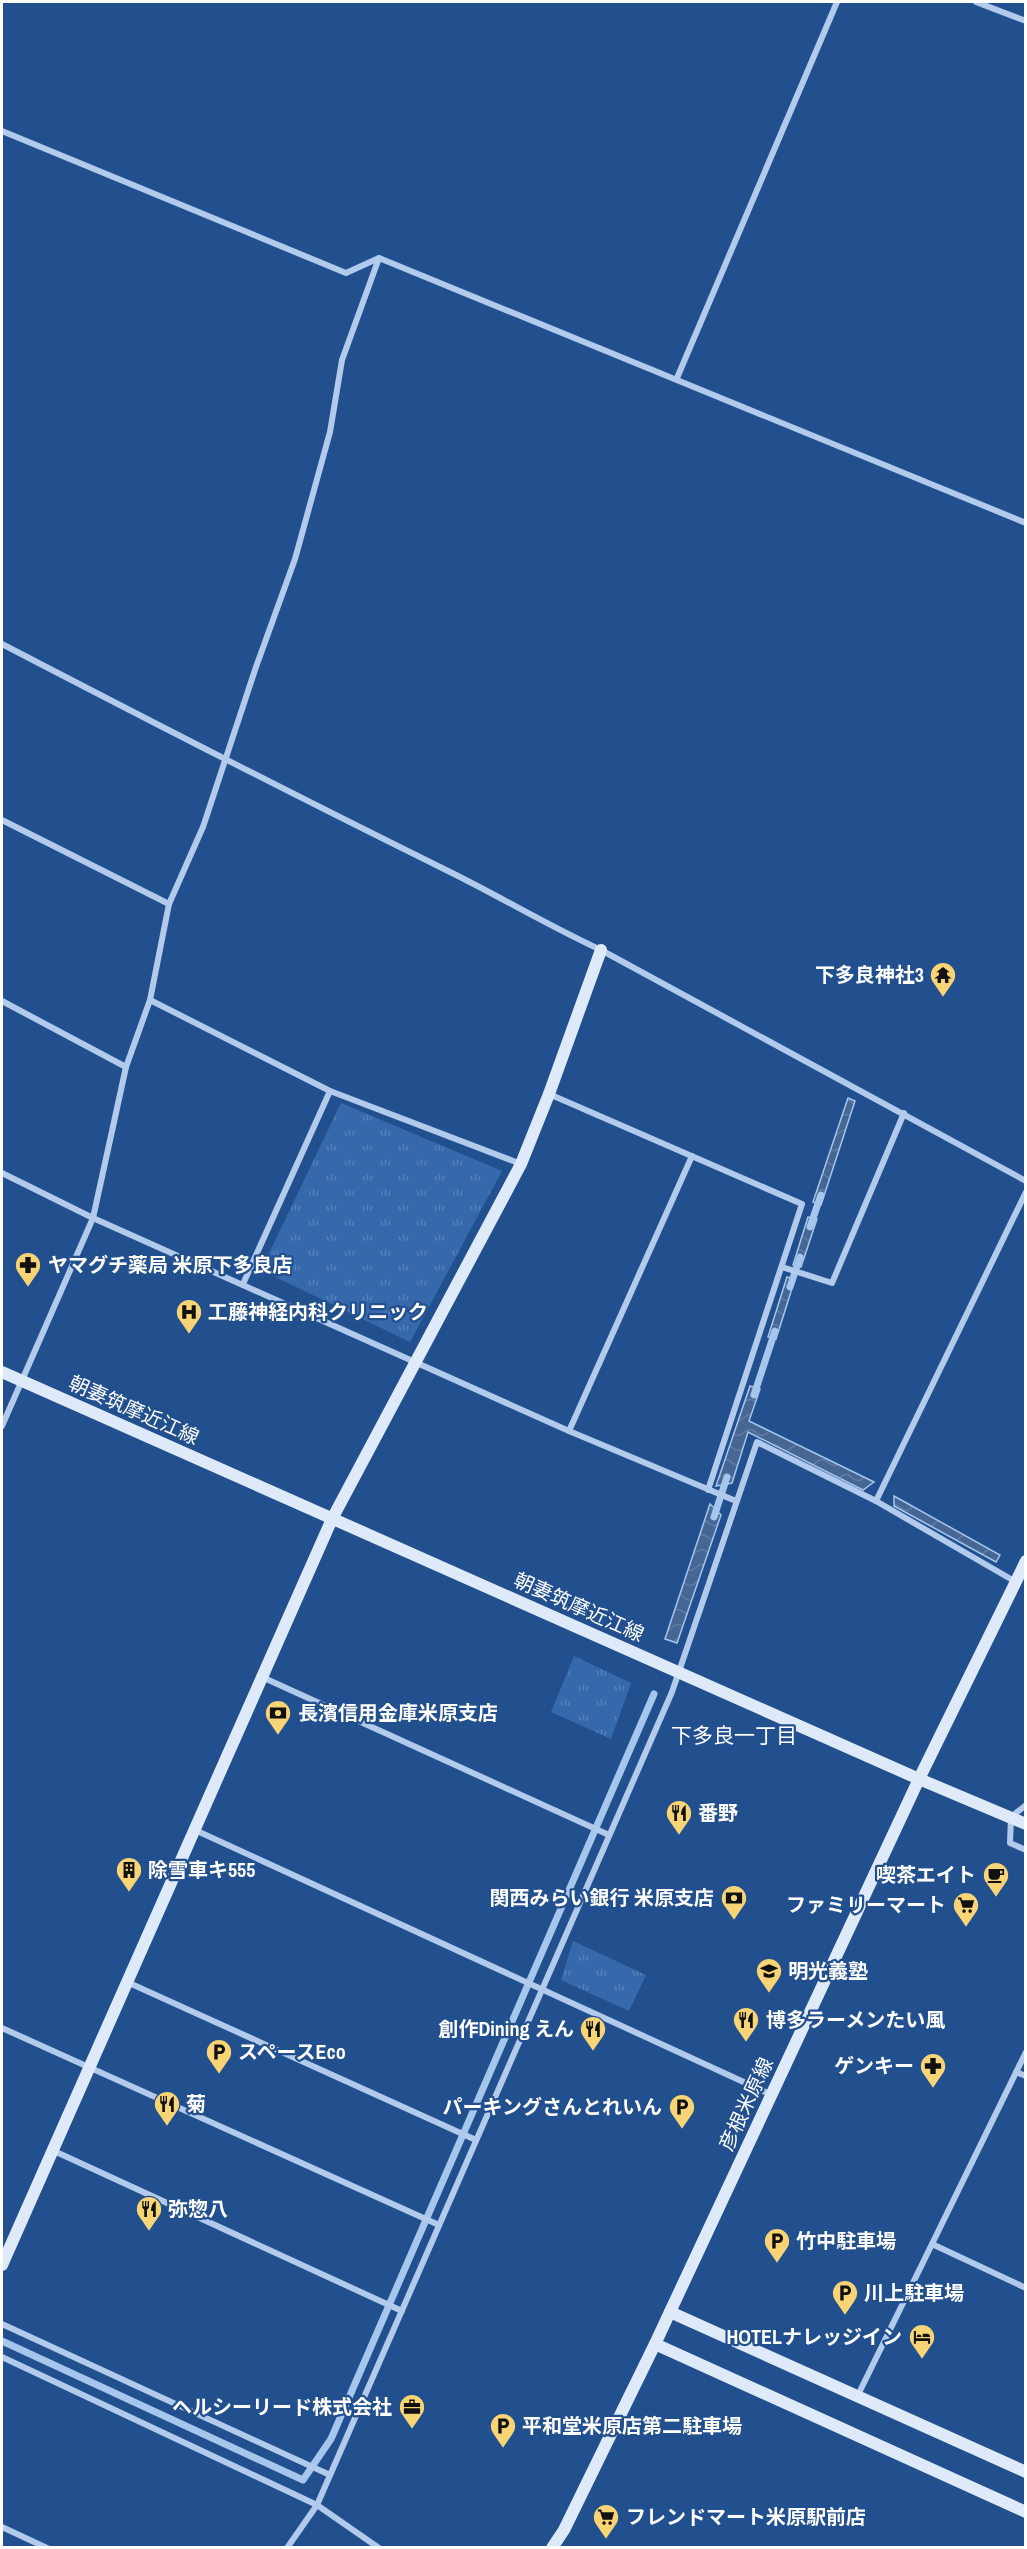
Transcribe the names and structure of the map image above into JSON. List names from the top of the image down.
{
  "streets": {
    "street": ["朝妻筑摩近江線", "彦根米原線"]
  },
  "crossings": [
    ["朝妻筑摩近江線", "彦根米原線"]
  ],
  "districts": ["下多良一丁目"],
  "places": {
    "temple": ["下多良神社3"],
    "pharmacy": ["ヤマグチ薬局 米原下多良店", "ゲンキー"],
    "hospital": ["工藤神経内科クリニック"],
    "bank": ["長濱信用金庫米原支店", "関西みらい銀行 米原支店"],
    "restaurant": [
      "番野",
      "博多ラーメンたい風",
      "創作Dining えん",
      "菊",
      "弥惣八"
    ],
    "building": ["除雪車キ555"],
    "cafe": ["喫茶エイト"],
    "supermarket": ["ファミリーマート", "フレンドマート米原駅前店"],
    "school or university": ["明光義塾"],
    "parking": [
      "スペースEco",
      "パーキングさんとれいん",
      "竹中駐車場",
      "川上駐車場",
      "平和堂米原店第二駐車場"
    ],
    "hotel": ["HOTELナレッジイン"],
    "office": ["ヘルシーリード株式会社"]
  }
}
